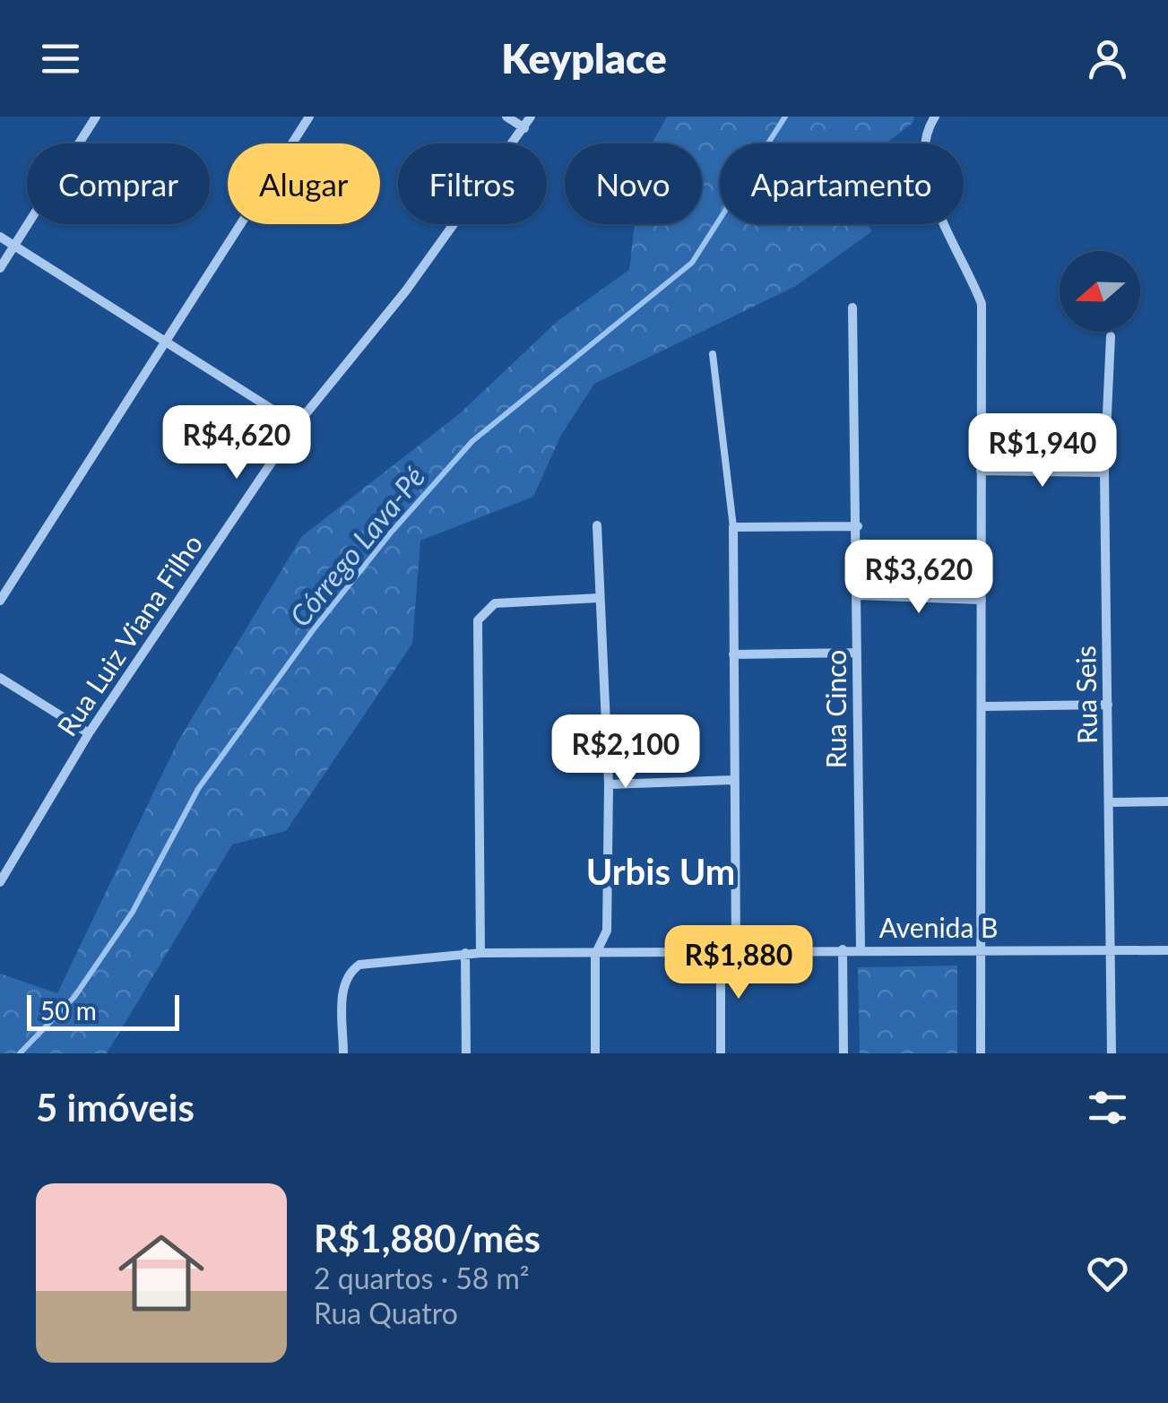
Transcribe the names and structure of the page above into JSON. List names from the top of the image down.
{
  "streets": {
    "street": [
      "Rua Luiz Viana Filho",
      "Rua Seis",
      "Rua Cinco",
      "Avenida B"
    ]
  },
  "crossings": [
    ["Rua Seis", "Avenida B"],
    ["Rua Cinco", "Avenida B"]
  ],
  "districts": ["Urbis Um"],
  "water": ["Córrego Lava-Pé"],
  "scale_bar": "50 m",
  "north": "left",
  "page": {
    "header": "Keyplace",
    "chip": [
      "Comprar",
      "Alugar",
      "Filtros",
      "Novo",
      "Apartamento"
    ],
    "price": [
      "R$4,620",
      "R$1,940",
      "R$3,620",
      "R$2,100",
      "R$1,880"
    ],
    "scale": "50 m",
    "heading": "5 imóveis",
    "list": [
      {
        "name": "R$1,880/mês",
        "note": "2 quartos · 58 m² · Rua Quatro"
      }
    ]
  }
}
